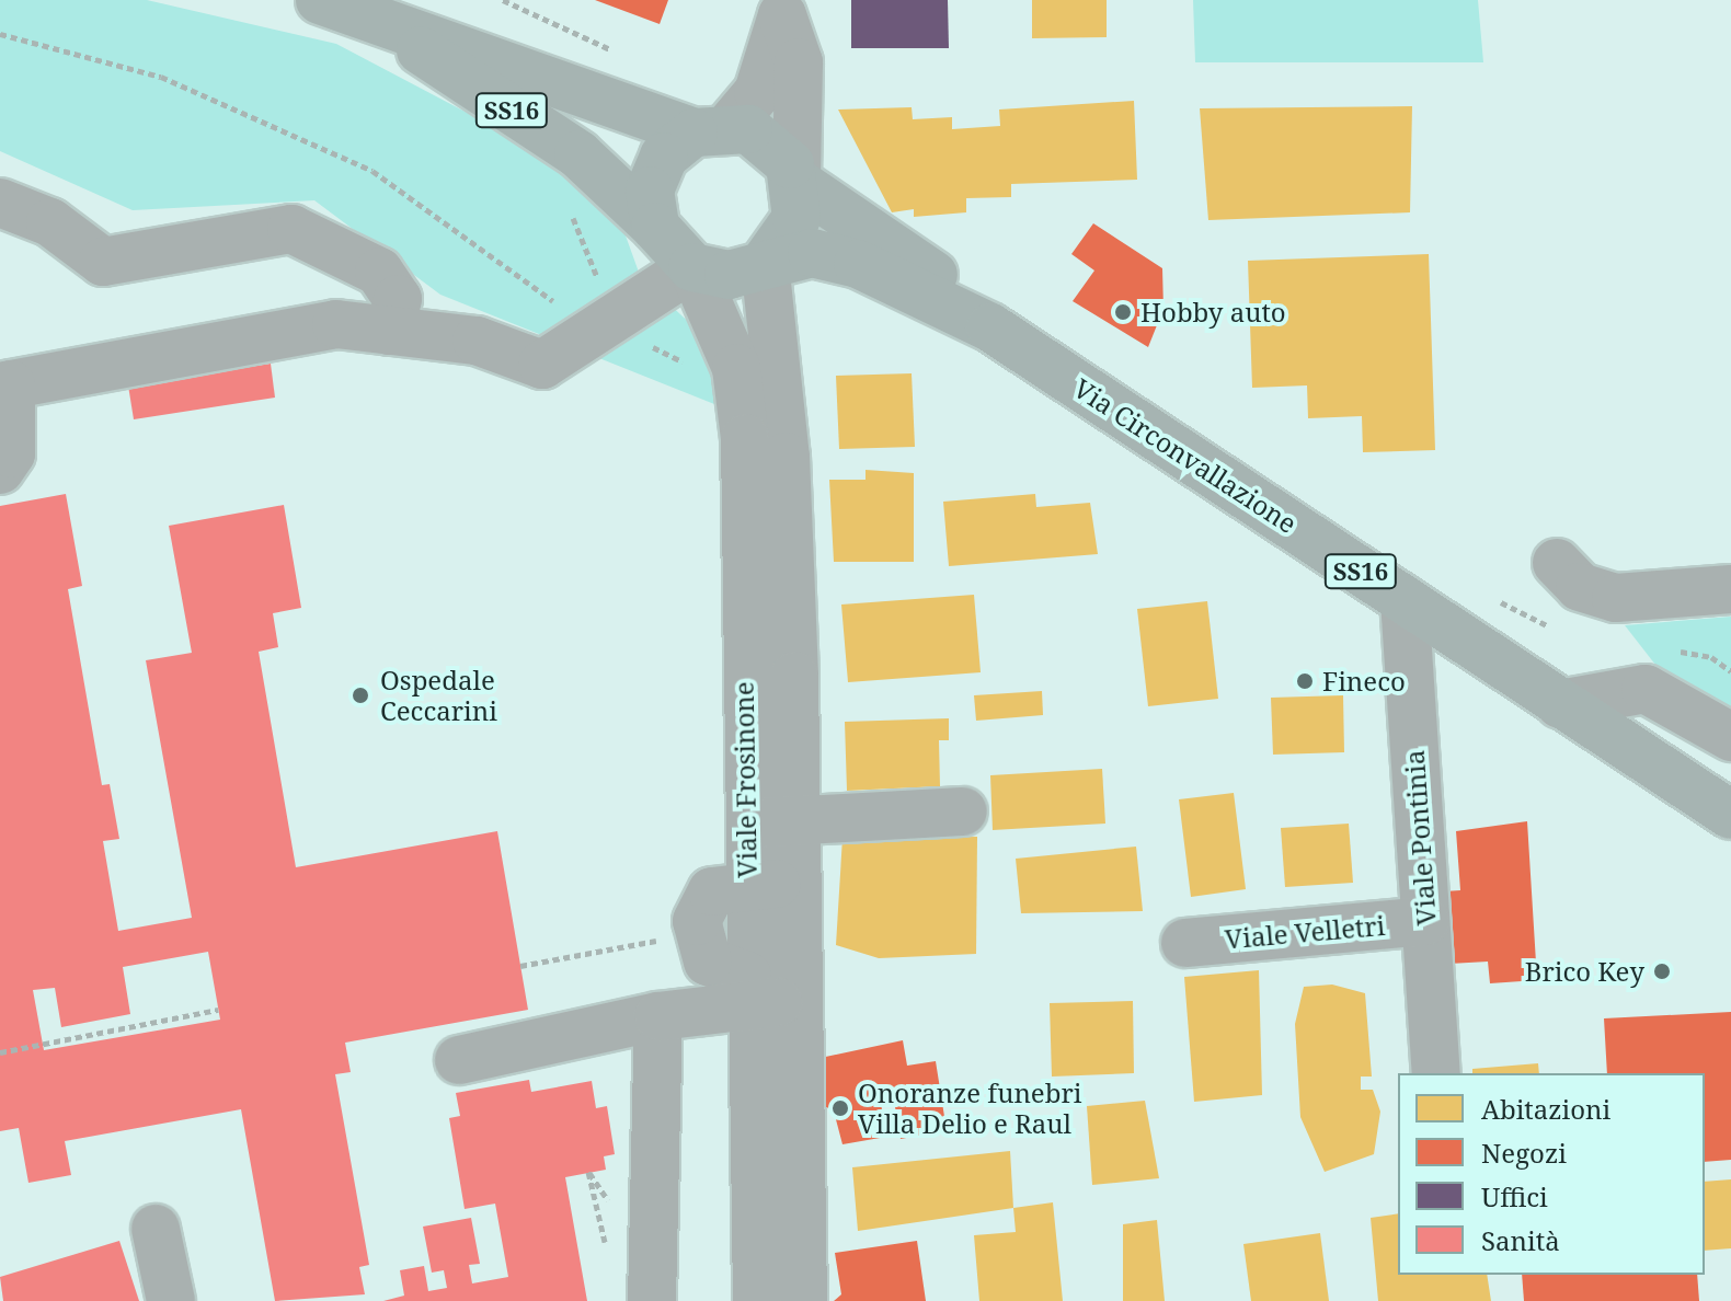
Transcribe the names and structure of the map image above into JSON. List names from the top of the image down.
{
  "streets": {
    "main road": ["SS16", "Via Circonvallazione"],
    "street": ["Viale Frosinone", "Viale Pontinia", "Viale Velletri"]
  },
  "crossings": [
    ["Via Circonvallazione", "Viale Frosinone"],
    ["Via Circonvallazione", "Viale Pontinia"],
    ["Viale Pontinia", "Viale Velletri"]
  ],
  "places": [
    "Hobby auto",
    "Fineco",
    "Ospedale Ceccarini",
    "Brico Key",
    "Onoranze funebri Villa Delio e Raul"
  ],
  "legend": [
    "Abitazioni",
    "Negozi",
    "Uffici",
    "Sanità"
  ]
}
